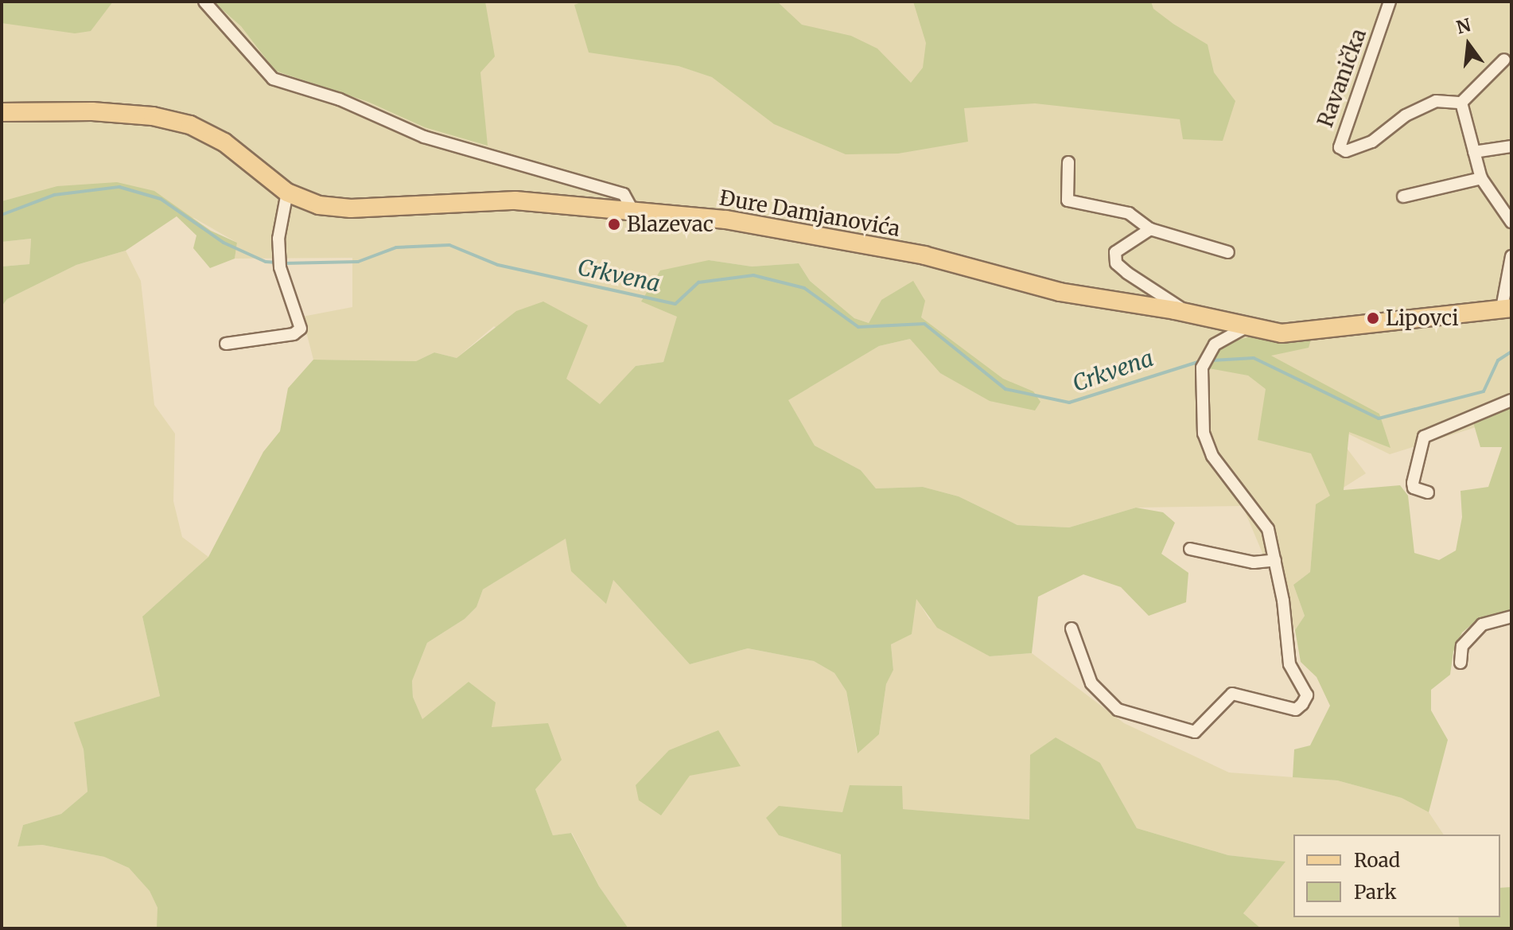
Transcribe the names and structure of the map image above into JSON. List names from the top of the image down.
{
  "streets": {
    "main road": ["Đure Damjanovića"],
    "street": ["Ravanička"]
  },
  "water": ["Crkvena"],
  "places": ["Blazevac", "Lipovci"],
  "legend": ["Road", "Park"],
  "north": "top"
}
